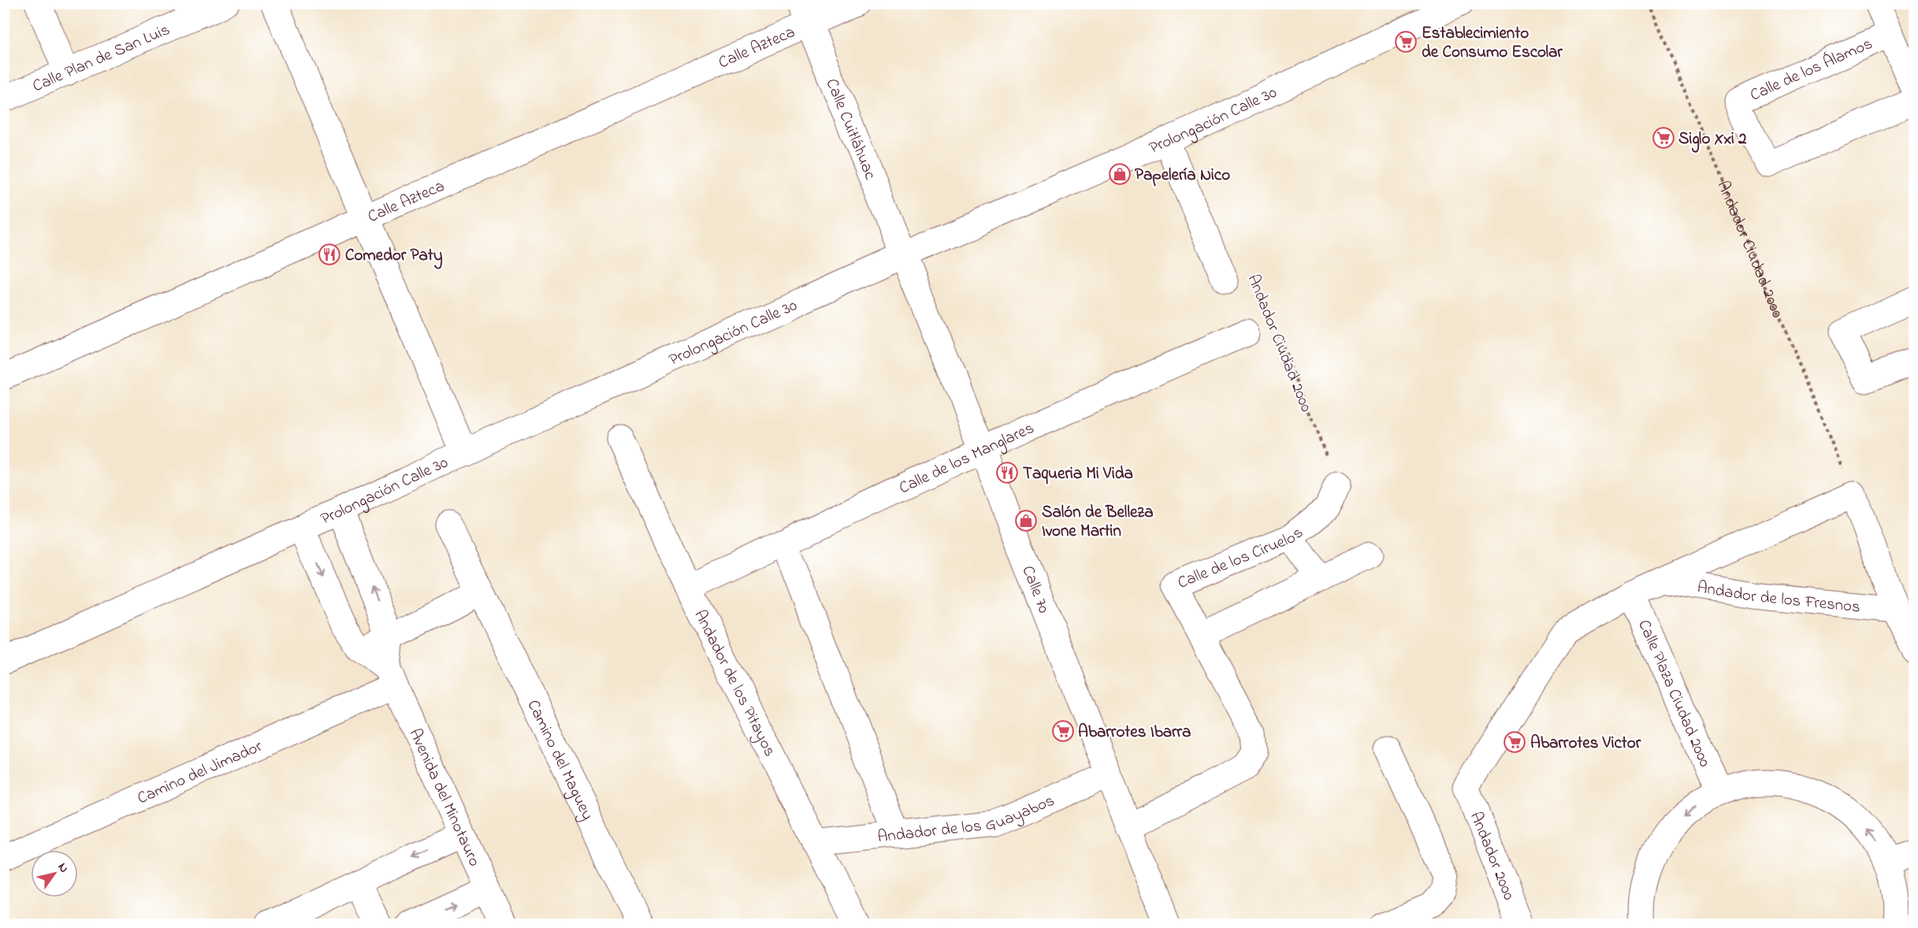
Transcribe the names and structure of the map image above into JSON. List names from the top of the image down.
{
  "streets": {
    "street": [
      "Calle Azteca",
      "Calle Plan de San Luis",
      "Calle de los Álamos",
      "Prolongación Calle 30",
      "Calle Cuitláhuac",
      "Calle de los Manglares",
      "Calle de los Ciruelos",
      "Calle 70",
      "Andador de los Fresnos",
      "Andador de los Pitayos",
      "Calle Plaza Ciudad 2000",
      "Camino del Maguey",
      "Camino del Jimador",
      "Avenida del Minotauro",
      "Andador de los Guayabos",
      "Andador 2000"
    ],
    "path": ["Andador Ciudad 2000"]
  },
  "crossings": [
    ["Calle Azteca", "Calle Cuitláhuac"],
    ["Prolongación Calle 30", "Calle Cuitláhuac"],
    ["Prolongación Calle 30", "Calle 70"],
    ["Prolongación Calle 30", "Avenida del Minotauro"],
    ["Calle Cuitláhuac", "Calle 70"],
    ["Andador Ciudad 2000", "Calle de los Ciruelos"],
    ["Calle de los Manglares", "Calle 70"],
    ["Calle de los Manglares", "Andador de los Pitayos"],
    ["Calle de los Ciruelos", "Calle 70"],
    ["Calle 70", "Andador de los Guayabos"],
    ["Andador de los Pitayos", "Andador de los Guayabos"],
    ["Calle Plaza Ciudad 2000", "Andador 2000"],
    ["Camino del Jimador", "Avenida del Minotauro"]
  ],
  "places": {
    "supermarket": [
      "Establecimiento de Consumo Escolar",
      "Siglo Xxi 2",
      "Abarrotes Ibarra",
      "Abarrotes Victor"
    ],
    "shop": ["Papelería Nico", "Salón de Belleza Ivone Martin"],
    "restaurant": ["Comedor Paty", "Taqueria Mi Vida"]
  },
  "north": "top right"
}
